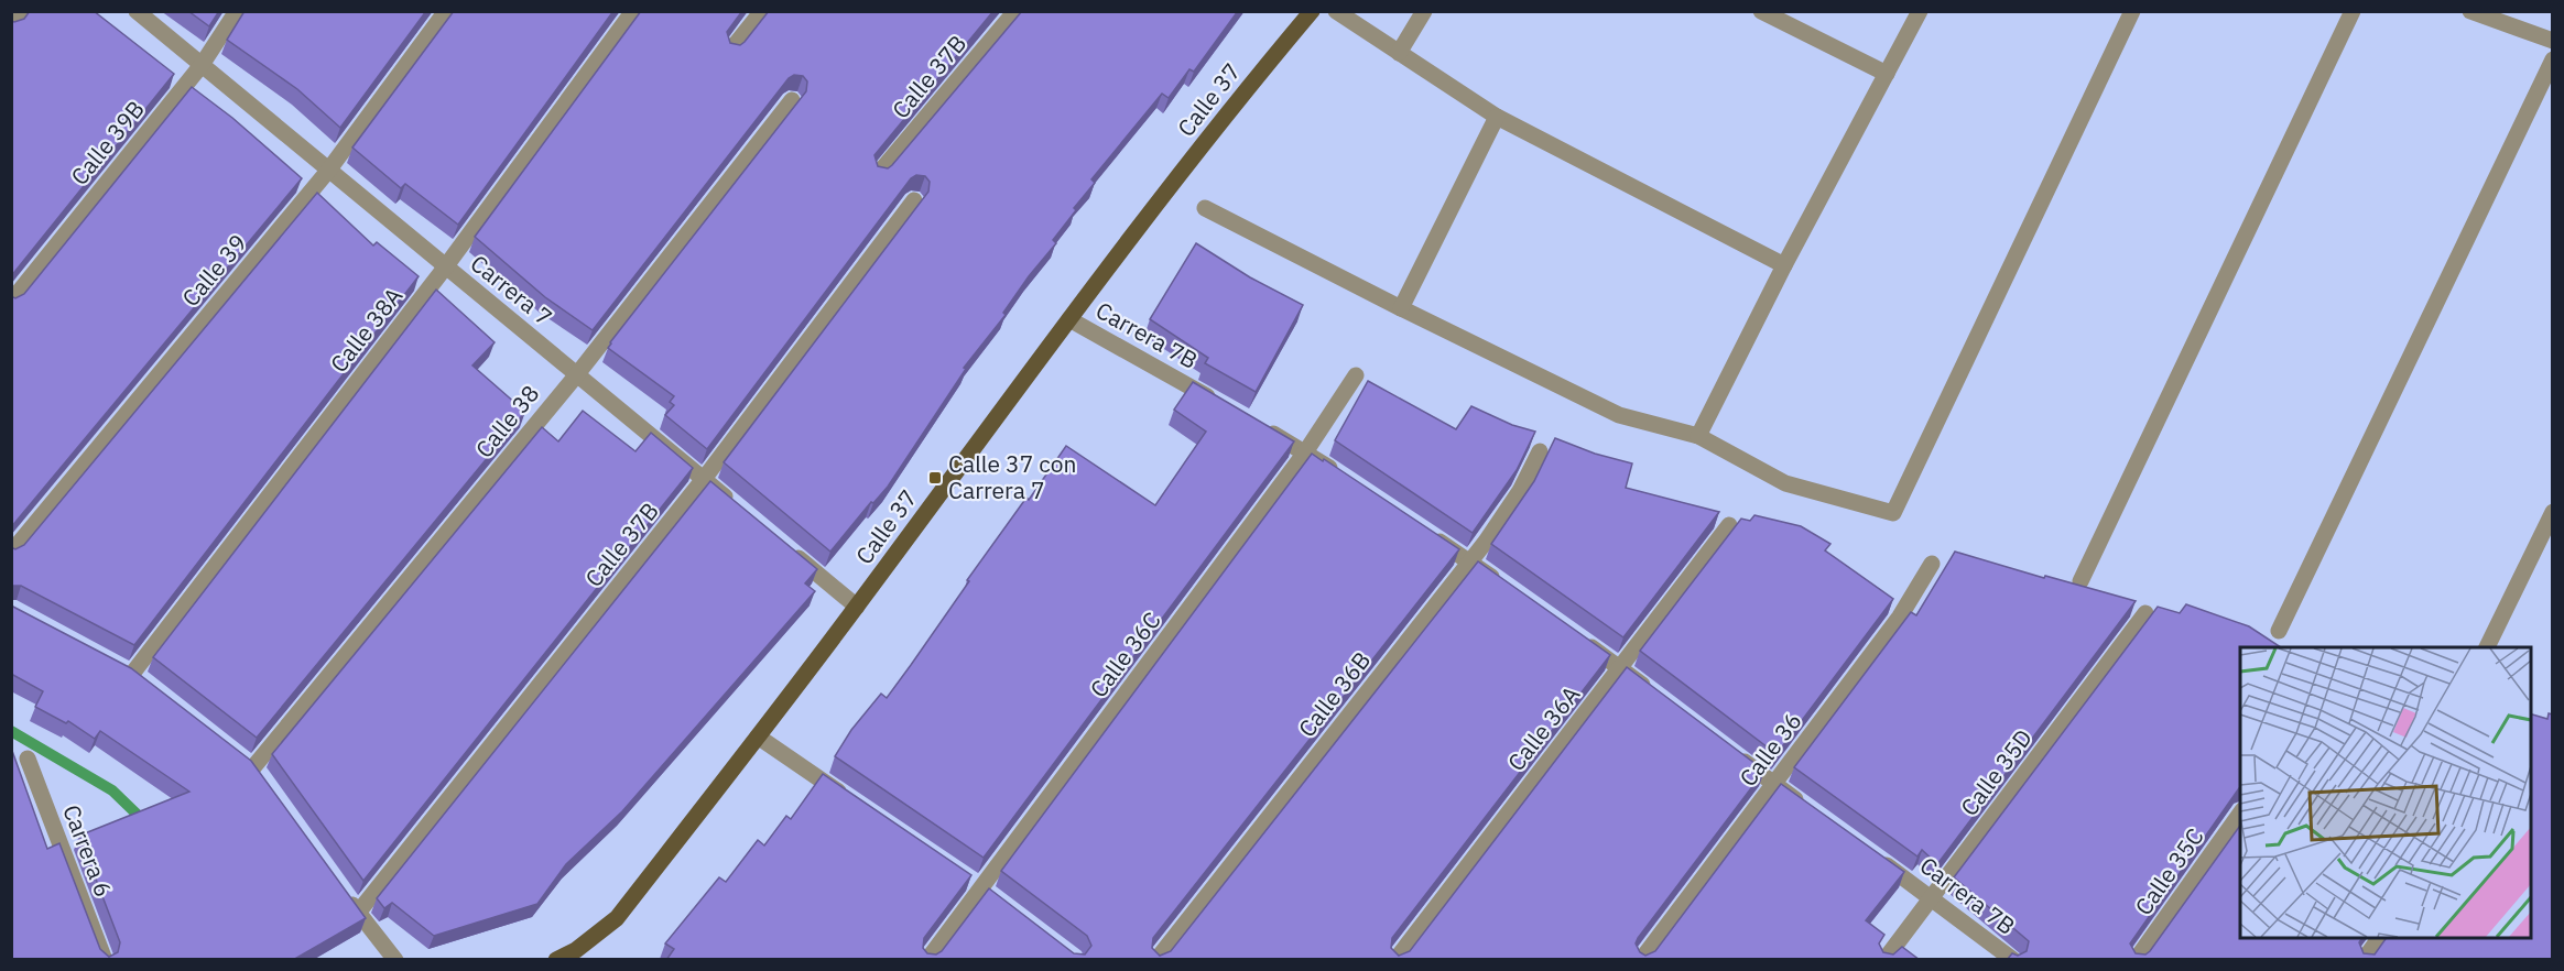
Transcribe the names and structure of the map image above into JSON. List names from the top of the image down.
{
  "streets": {
    "main road": ["Calle 37"],
    "street": [
      "Calle 37B",
      "Calle 39B",
      "Calle 39",
      "Carrera 7",
      "Calle 38A",
      "Carrera 7B",
      "Calle 38",
      "Calle 36C",
      "Calle 36B",
      "Calle 36A",
      "Calle 36",
      "Calle 35D",
      "Carrera 6",
      "Calle 35C"
    ]
  },
  "crossings": [
    ["Calle 37B", "Carrera 7"],
    ["Calle 37", "Carrera 7B"],
    ["Calle 39B", "Carrera 7"],
    ["Calle 39", "Carrera 7"],
    ["Carrera 7", "Calle 38A"],
    ["Carrera 7", "Calle 38"],
    ["Carrera 7B", "Calle 35D"]
  ],
  "places": {
    "transit": ["Calle 37 con Carrera 7"]
  }
}
